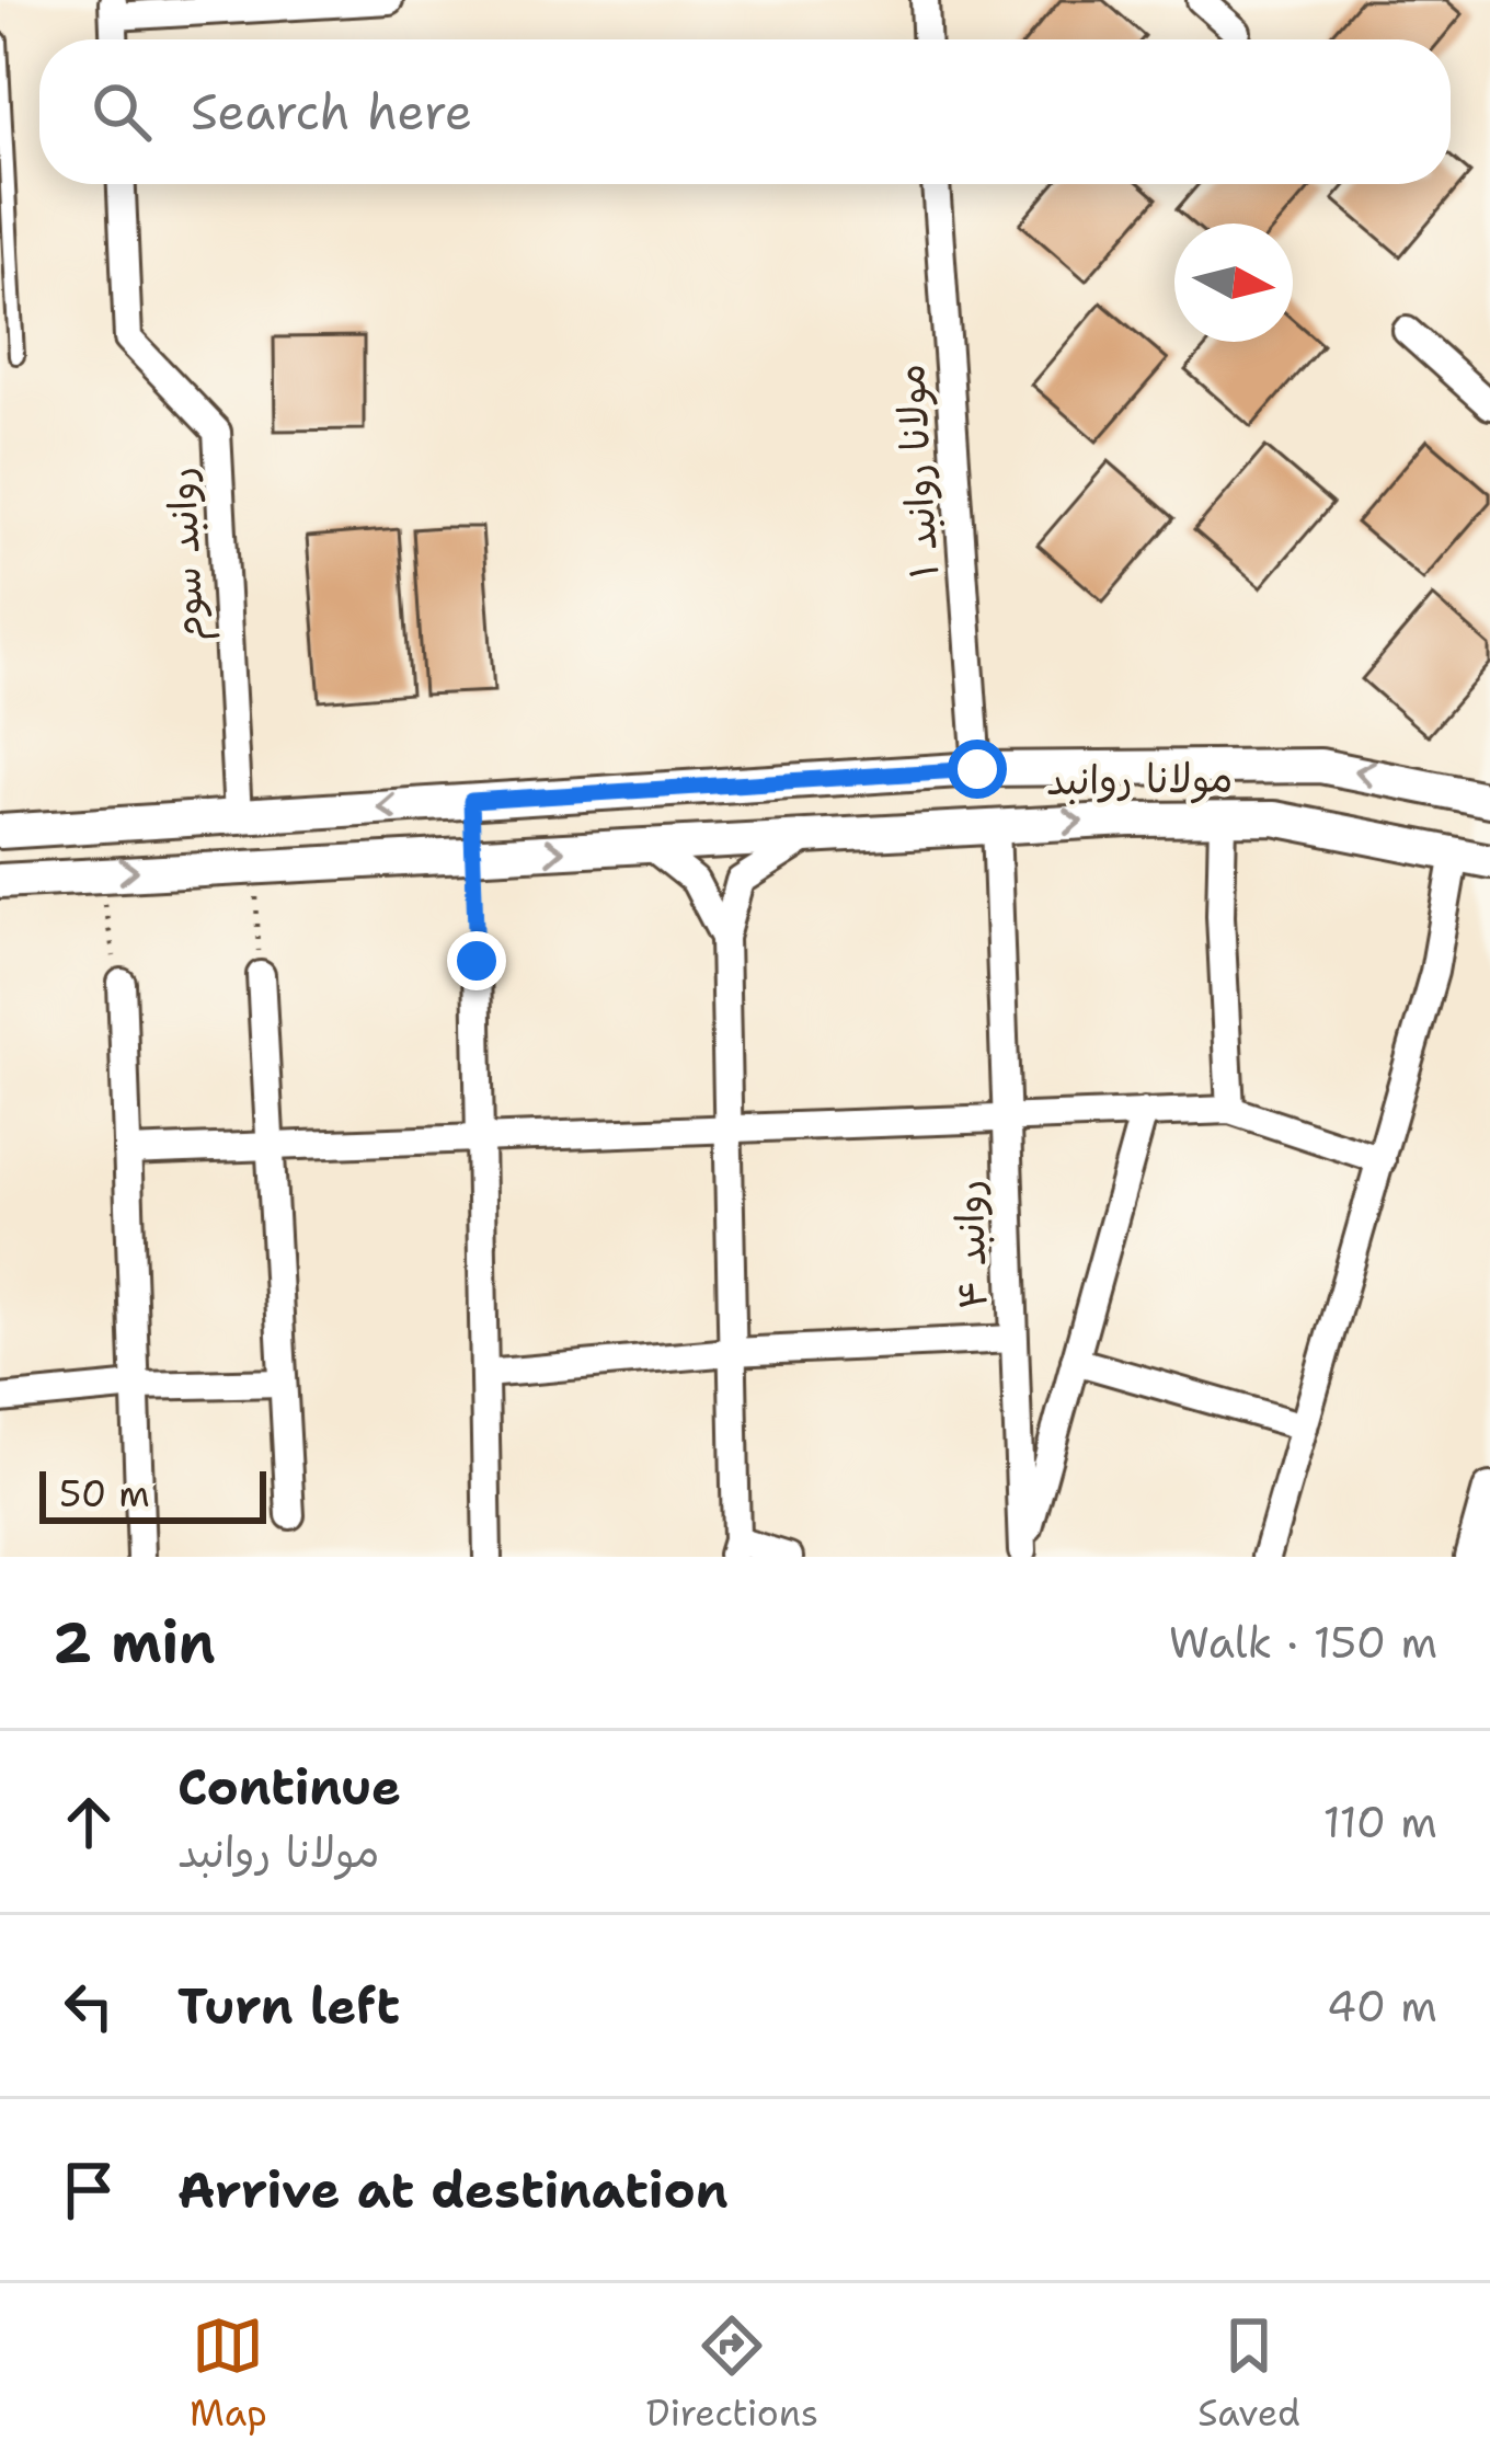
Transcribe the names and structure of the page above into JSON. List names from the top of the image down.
{
  "streets": {
    "street": [
      "مولانا روانبد ۱",
      "روانبد سوم",
      "مولانا روانبد",
      "روانبد ۴"
    ]
  },
  "crossings": [
    ["مولانا روانبد ۱", "مولانا روانبد"],
    ["روانبد سوم", "مولانا روانبد"],
    ["مولانا روانبد", "روانبد ۴"]
  ],
  "scale_bar": "50 m",
  "north": "right",
  "page": {
    "search": "Search here",
    "scale": "50 m",
    "heading": ["2 min", "Walk · 150 m"],
    "list": [
      ["Continue", "مولانا روانبد", "110 m"],
      ["Turn left", "40 m"],
      "Arrive at destination"
    ],
    "nav": ["Map", "Directions", "Saved"]
  }
}
